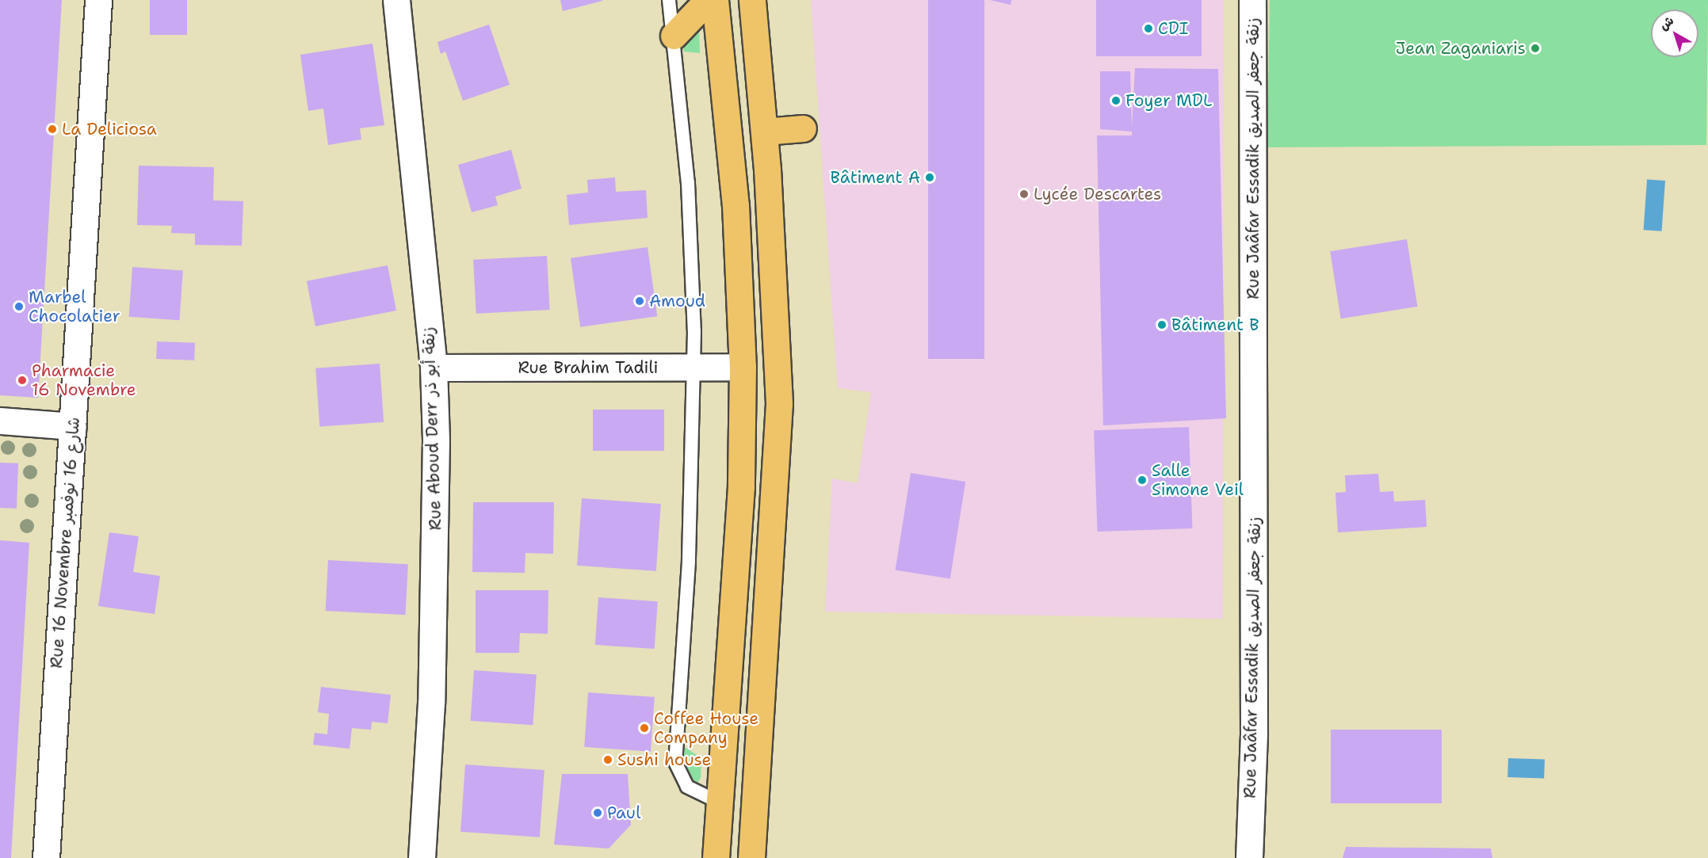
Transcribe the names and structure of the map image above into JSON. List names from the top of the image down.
{
  "streets": {
    "street": [
      "Rue Jaâfar Essadik زنقة جعفر الصديق",
      "Rue Brahim Tadili",
      "Rue Aboud Derr زنقة أبو ذر",
      "Rue 16 Novembre شارع 16 نوفمبر"
    ]
  },
  "crossings": [
    ["Rue Brahim Tadili", "Rue Aboud Derr زنقة أبو ذر"]
  ],
  "places": [
    "CDI",
    "Jean Zaganiaris",
    "Foyer MDL",
    "La Deliciosa",
    "Bâtiment A",
    "Lycée Descartes",
    "Amoud",
    "Marbel Chocolatier",
    "Bâtiment B",
    "Pharmacie 16 Novembre",
    "Salle Simone Veil",
    "Coffee House Company",
    "Sushi house",
    "Paul"
  ],
  "north": "top left"
}
